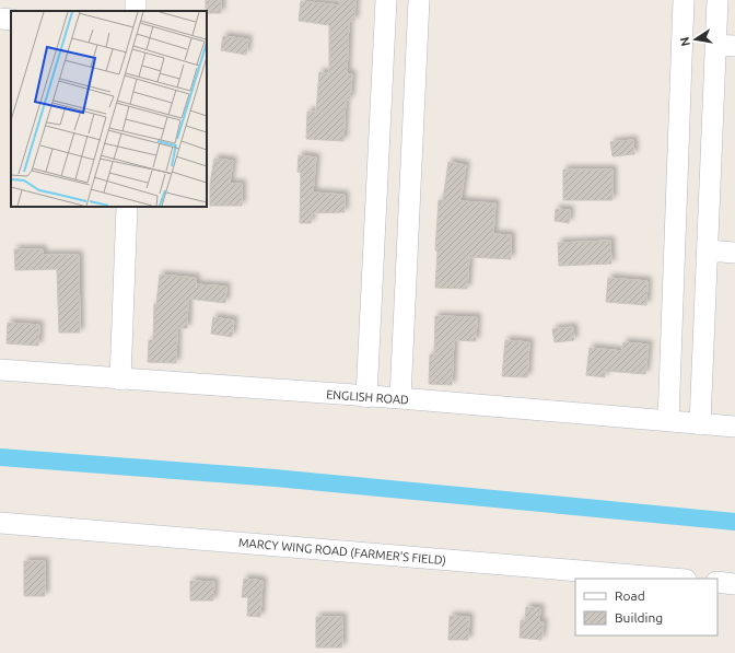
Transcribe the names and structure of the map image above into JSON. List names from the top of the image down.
{
  "streets": {
    "street": ["ENGLISH ROAD", "MARCY WING ROAD (FARMER'S FIELD)"]
  },
  "legend": ["Road", "Building"],
  "north": "left"
}
